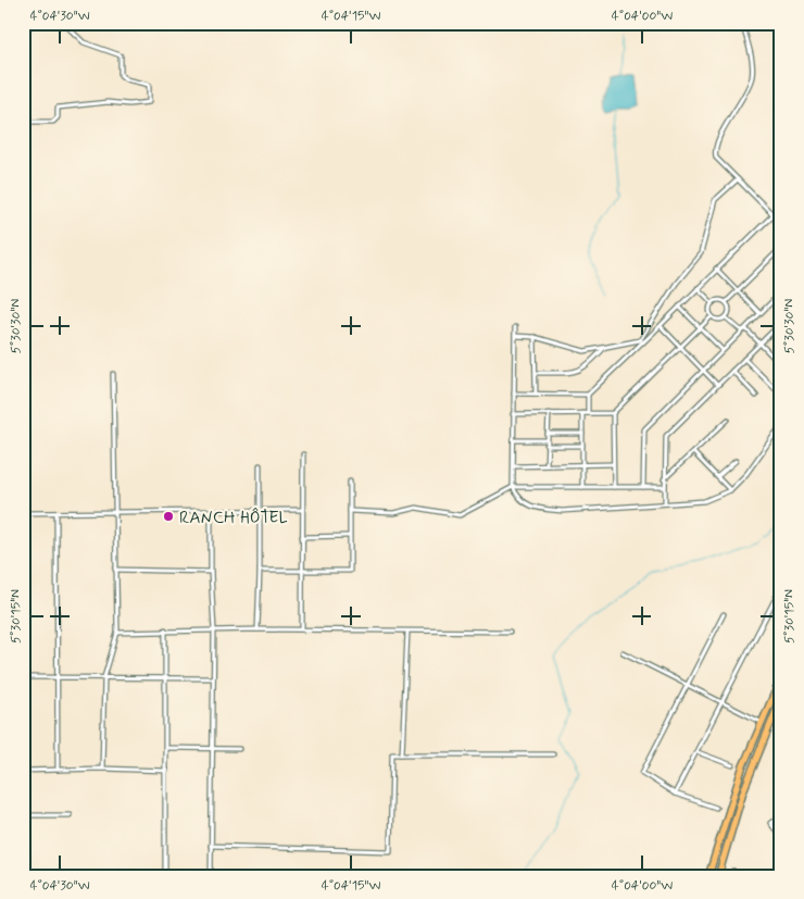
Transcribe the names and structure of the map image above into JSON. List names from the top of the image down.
{
  "places": ["RANCH HÔTEL"],
  "coordinates": [
    "4°04'30\"W",
    "4°04'15\"W",
    "4°04'00\"W",
    "5°30'30\"N",
    "5°30'15\"N"
  ]
}
